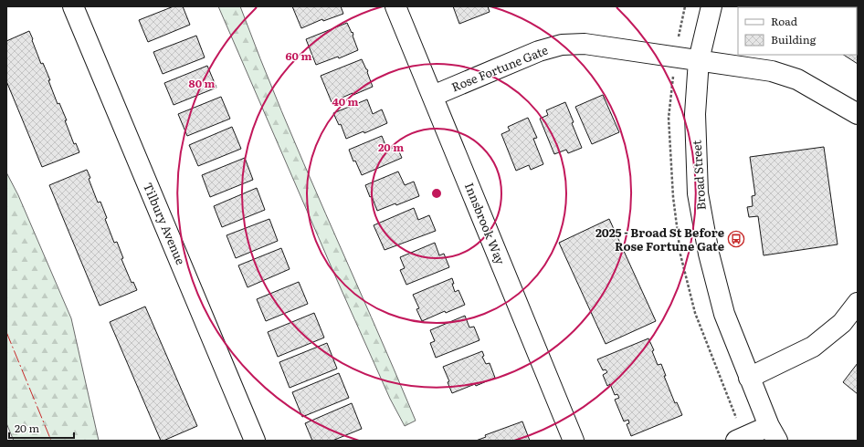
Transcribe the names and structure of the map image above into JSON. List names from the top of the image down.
{
  "streets": {
    "street": [
      "Rose Fortune Gate",
      "Broad Street",
      "Tilbury Avenue",
      "Innsbrook Way"
    ]
  },
  "crossings": [
    ["Rose Fortune Gate", "Broad Street"],
    ["Rose Fortune Gate", "Innsbrook Way"]
  ],
  "places": {
    "bus stop": ["2025 - Broad St Before Rose Fortune Gate"]
  },
  "legend": ["Road", "Building"],
  "scale_bar": "20 m",
  "rings": [
    "60 m",
    "80 m",
    "40 m",
    "20 m"
  ]
}
